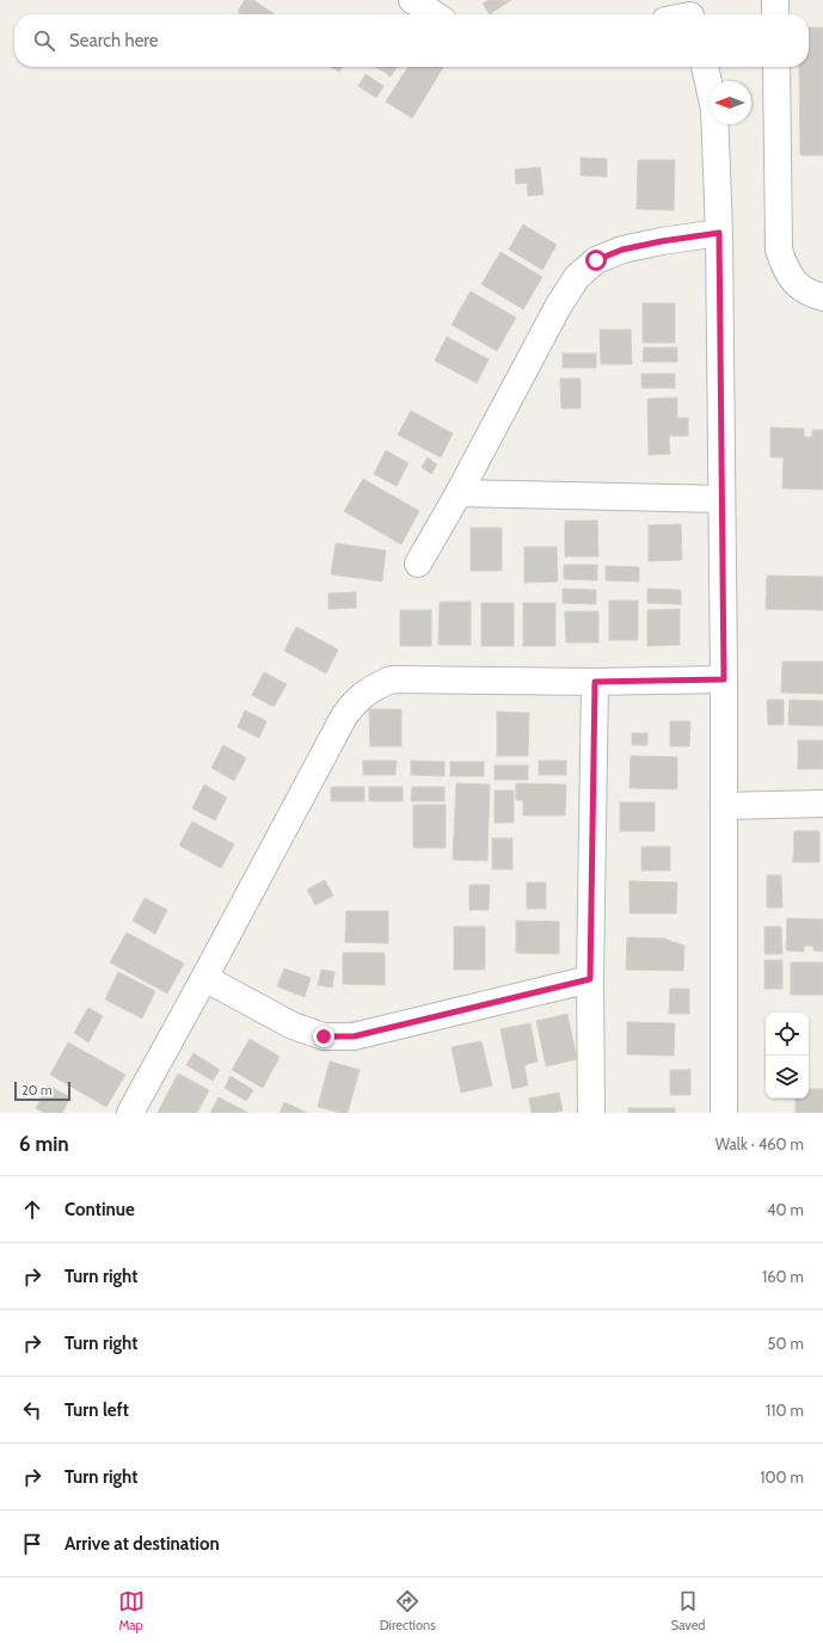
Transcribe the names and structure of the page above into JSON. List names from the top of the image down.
{
  "scale_bar": "20 m",
  "north": "left",
  "page": {
    "search": "Search here",
    "scale": "20 m",
    "heading": ["6 min", "Walk · 460 m"],
    "list": [
      ["Continue", "40 m"],
      ["Turn right", "160 m"],
      ["Turn right", "50 m"],
      ["Turn left", "110 m"],
      ["Turn right", "100 m"],
      "Arrive at destination"
    ],
    "nav": ["Map", "Directions", "Saved"]
  }
}
